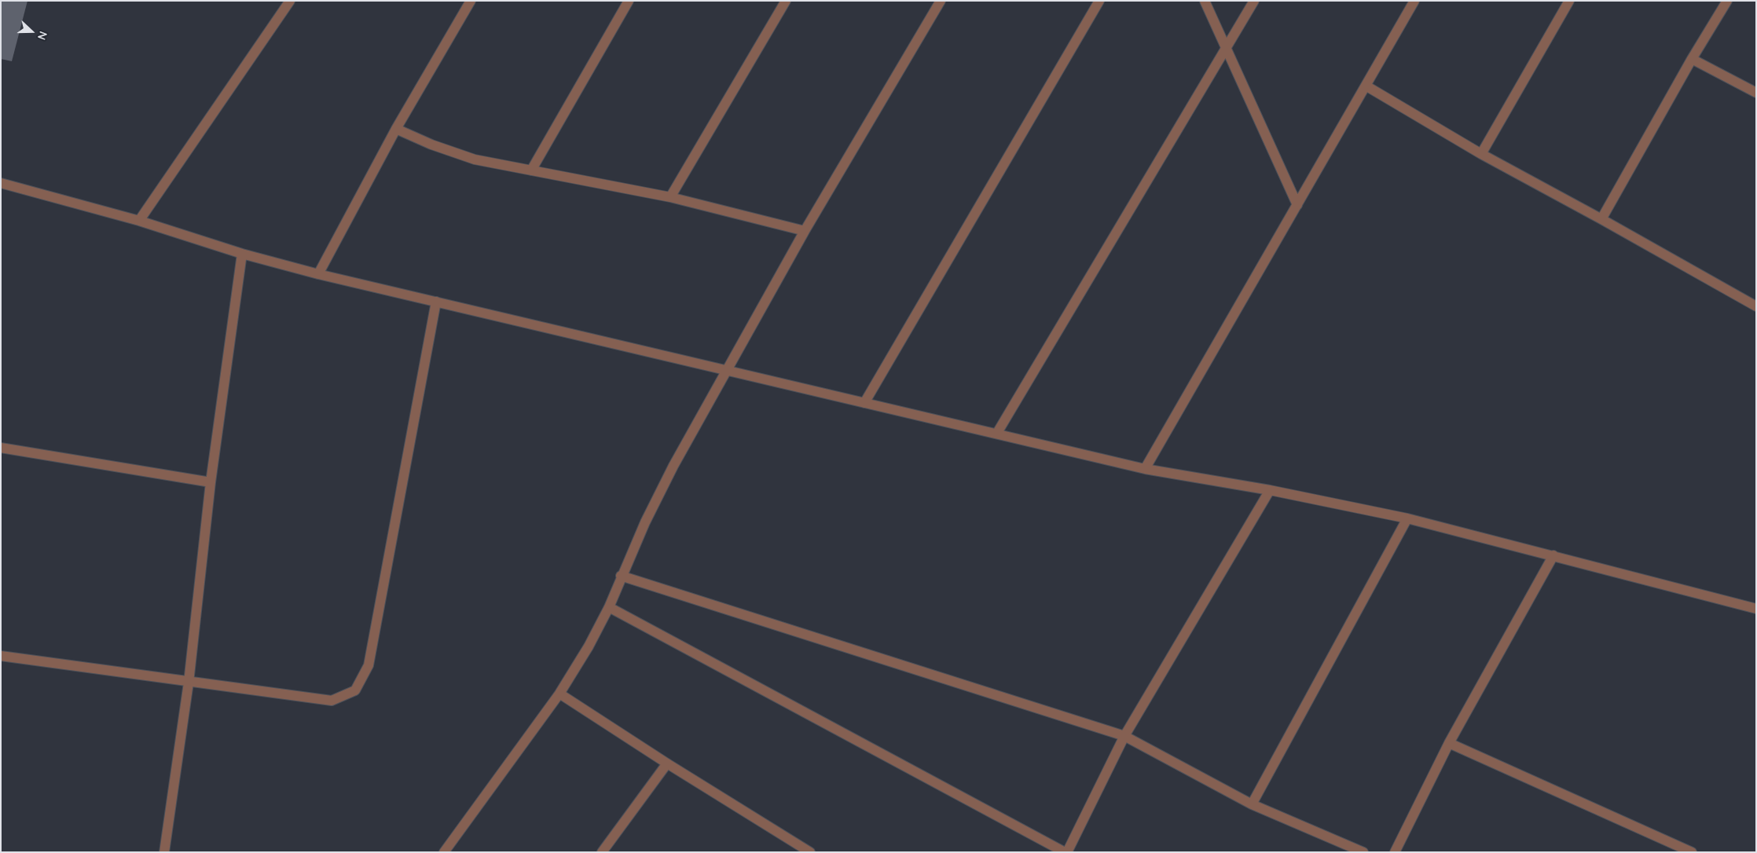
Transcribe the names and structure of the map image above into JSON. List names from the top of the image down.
{
  "north": "right"
}
